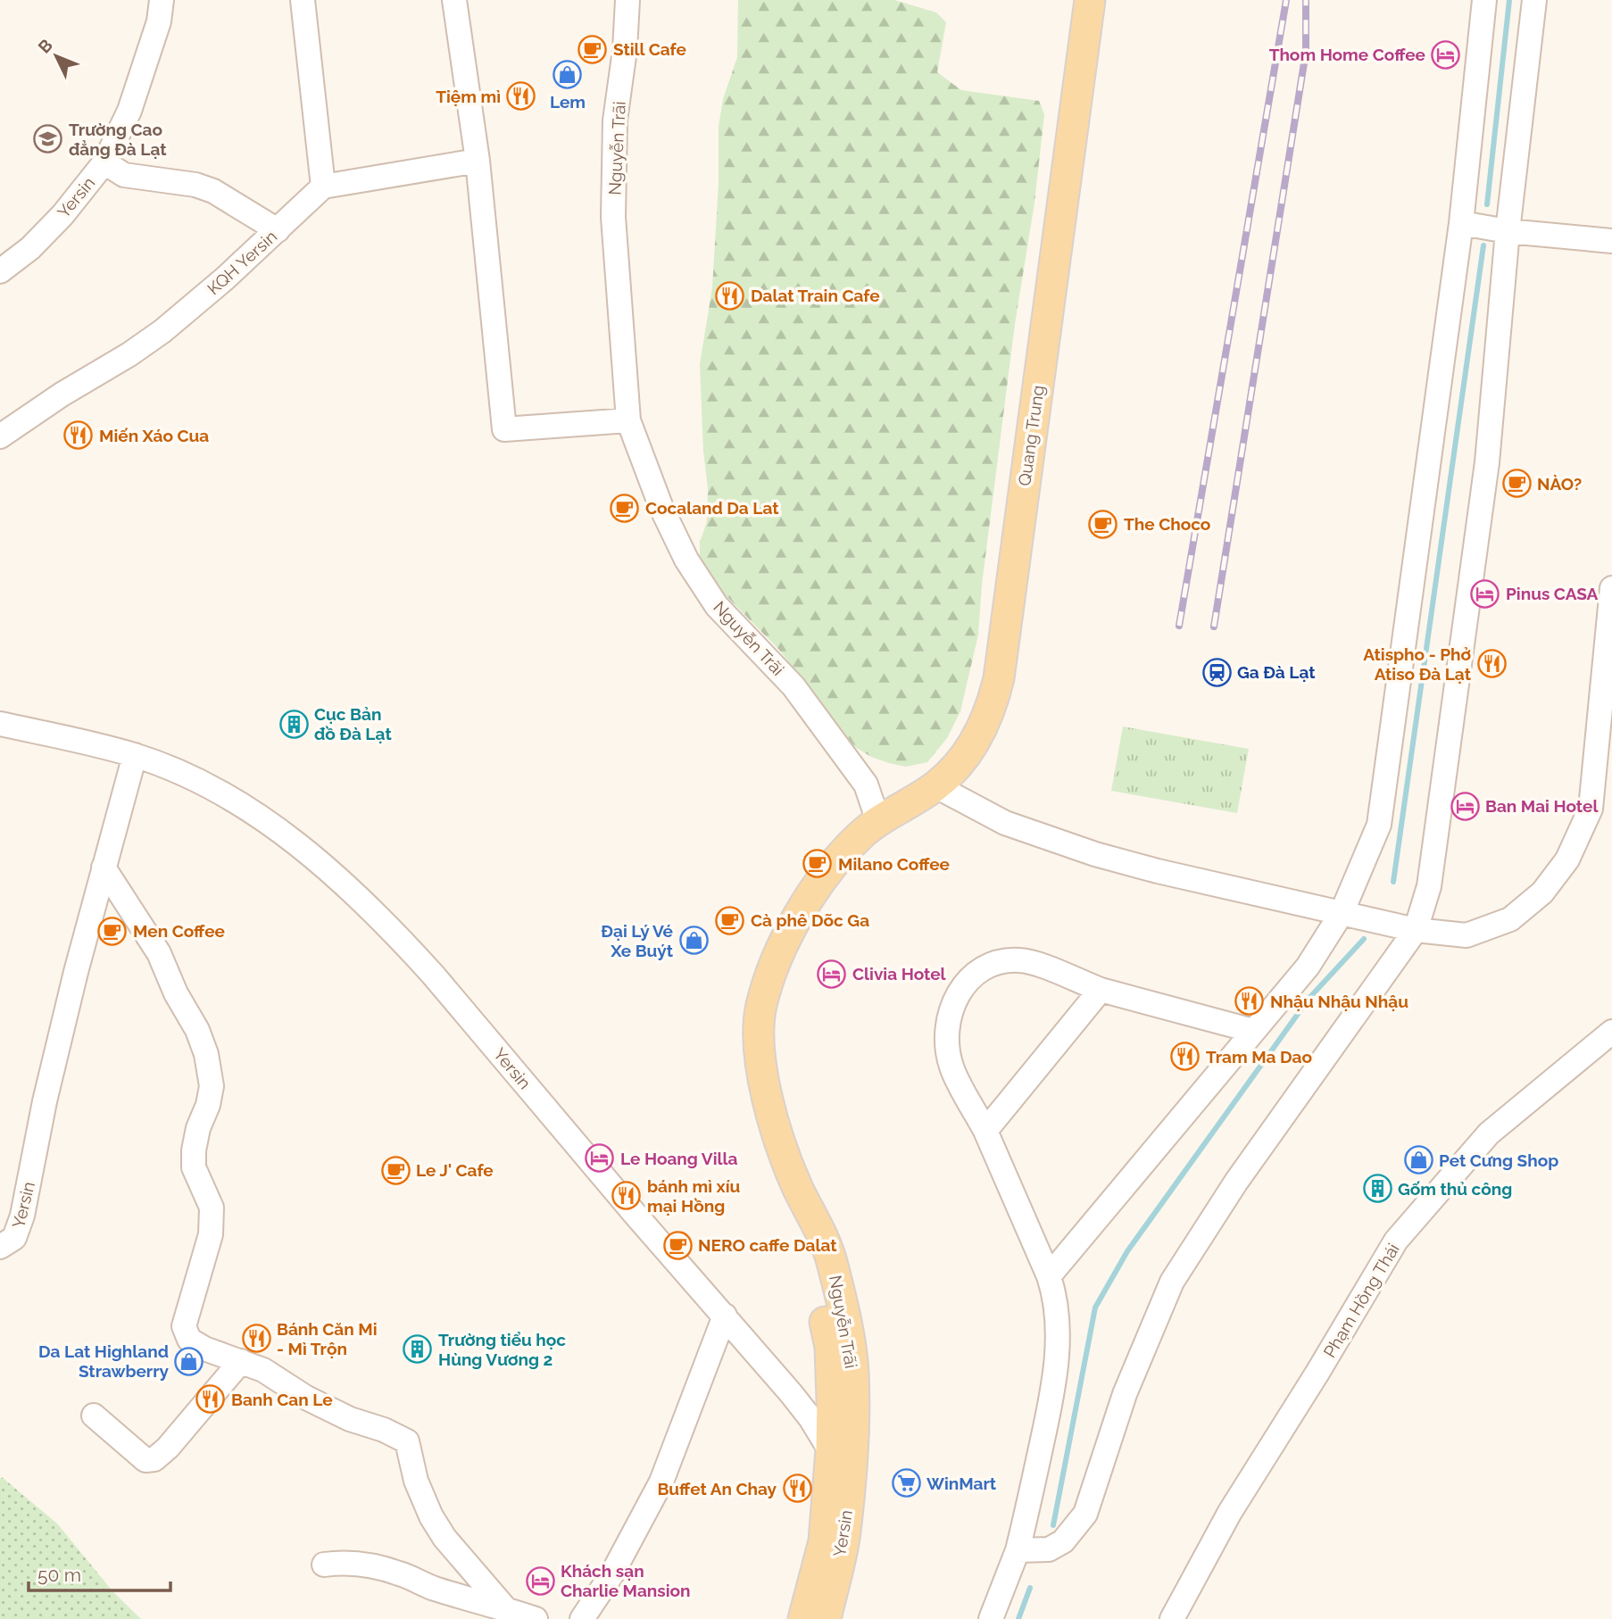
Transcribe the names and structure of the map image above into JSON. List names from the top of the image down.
{
  "streets": {
    "main road": ["Nguyễn Trãi", "Yersin", "Quang Trung"],
    "street": ["KQH Yersin", "Phạm Hồng Thái"]
  },
  "crossings": [
    ["Nguyễn Trãi", "Yersin"],
    ["Nguyễn Trãi", "Quang Trung"]
  ],
  "places": {
    "cafe": [
      "Still Cafe",
      "NÀO?",
      "Cocaland Da Lat",
      "The Choco",
      "Milano Coffee",
      "Cà phê Dõc Ga",
      "Men Coffee",
      "Le J' Cafe",
      "NERO caffe Dalat"
    ],
    "hotel": [
      "Thom Home Coffee",
      "Pinus CASA",
      "Ban Mai Hotel",
      "Clivia Hotel",
      "Le Hoang Villa",
      "Khách sạn Charlie Mansion"
    ],
    "shop": [
      "Lem",
      "Đại Lý Vé Xe Buýt",
      "Pet Cưng Shop",
      "Da Lat Highland Strawberry"
    ],
    "restaurant": [
      "Tiệm mì",
      "Dalat Train Cafe",
      "Miến Xáo Cua",
      "Atispho - Phở Atiso Đà Lạt",
      "Nhậu Nhậu Nhậu",
      "Tram Ma Dao",
      "bánh mì xíu mại Hồng",
      "Bánh Căn Mi - Mì Trộn",
      "Banh Can Le",
      "Buffet An Chay"
    ],
    "school or university": ["Trường Cao đẳng Đà Lạt"],
    "station": ["Ga Đà Lạt"],
    "building": ["Cục Bản đồ Đà Lạt", "Gốm thủ công", "Trường tiểu học Hùng Vương 2"],
    "supermarket": ["WinMart"]
  },
  "scale_bar": "50 m",
  "north": "top left"
}
